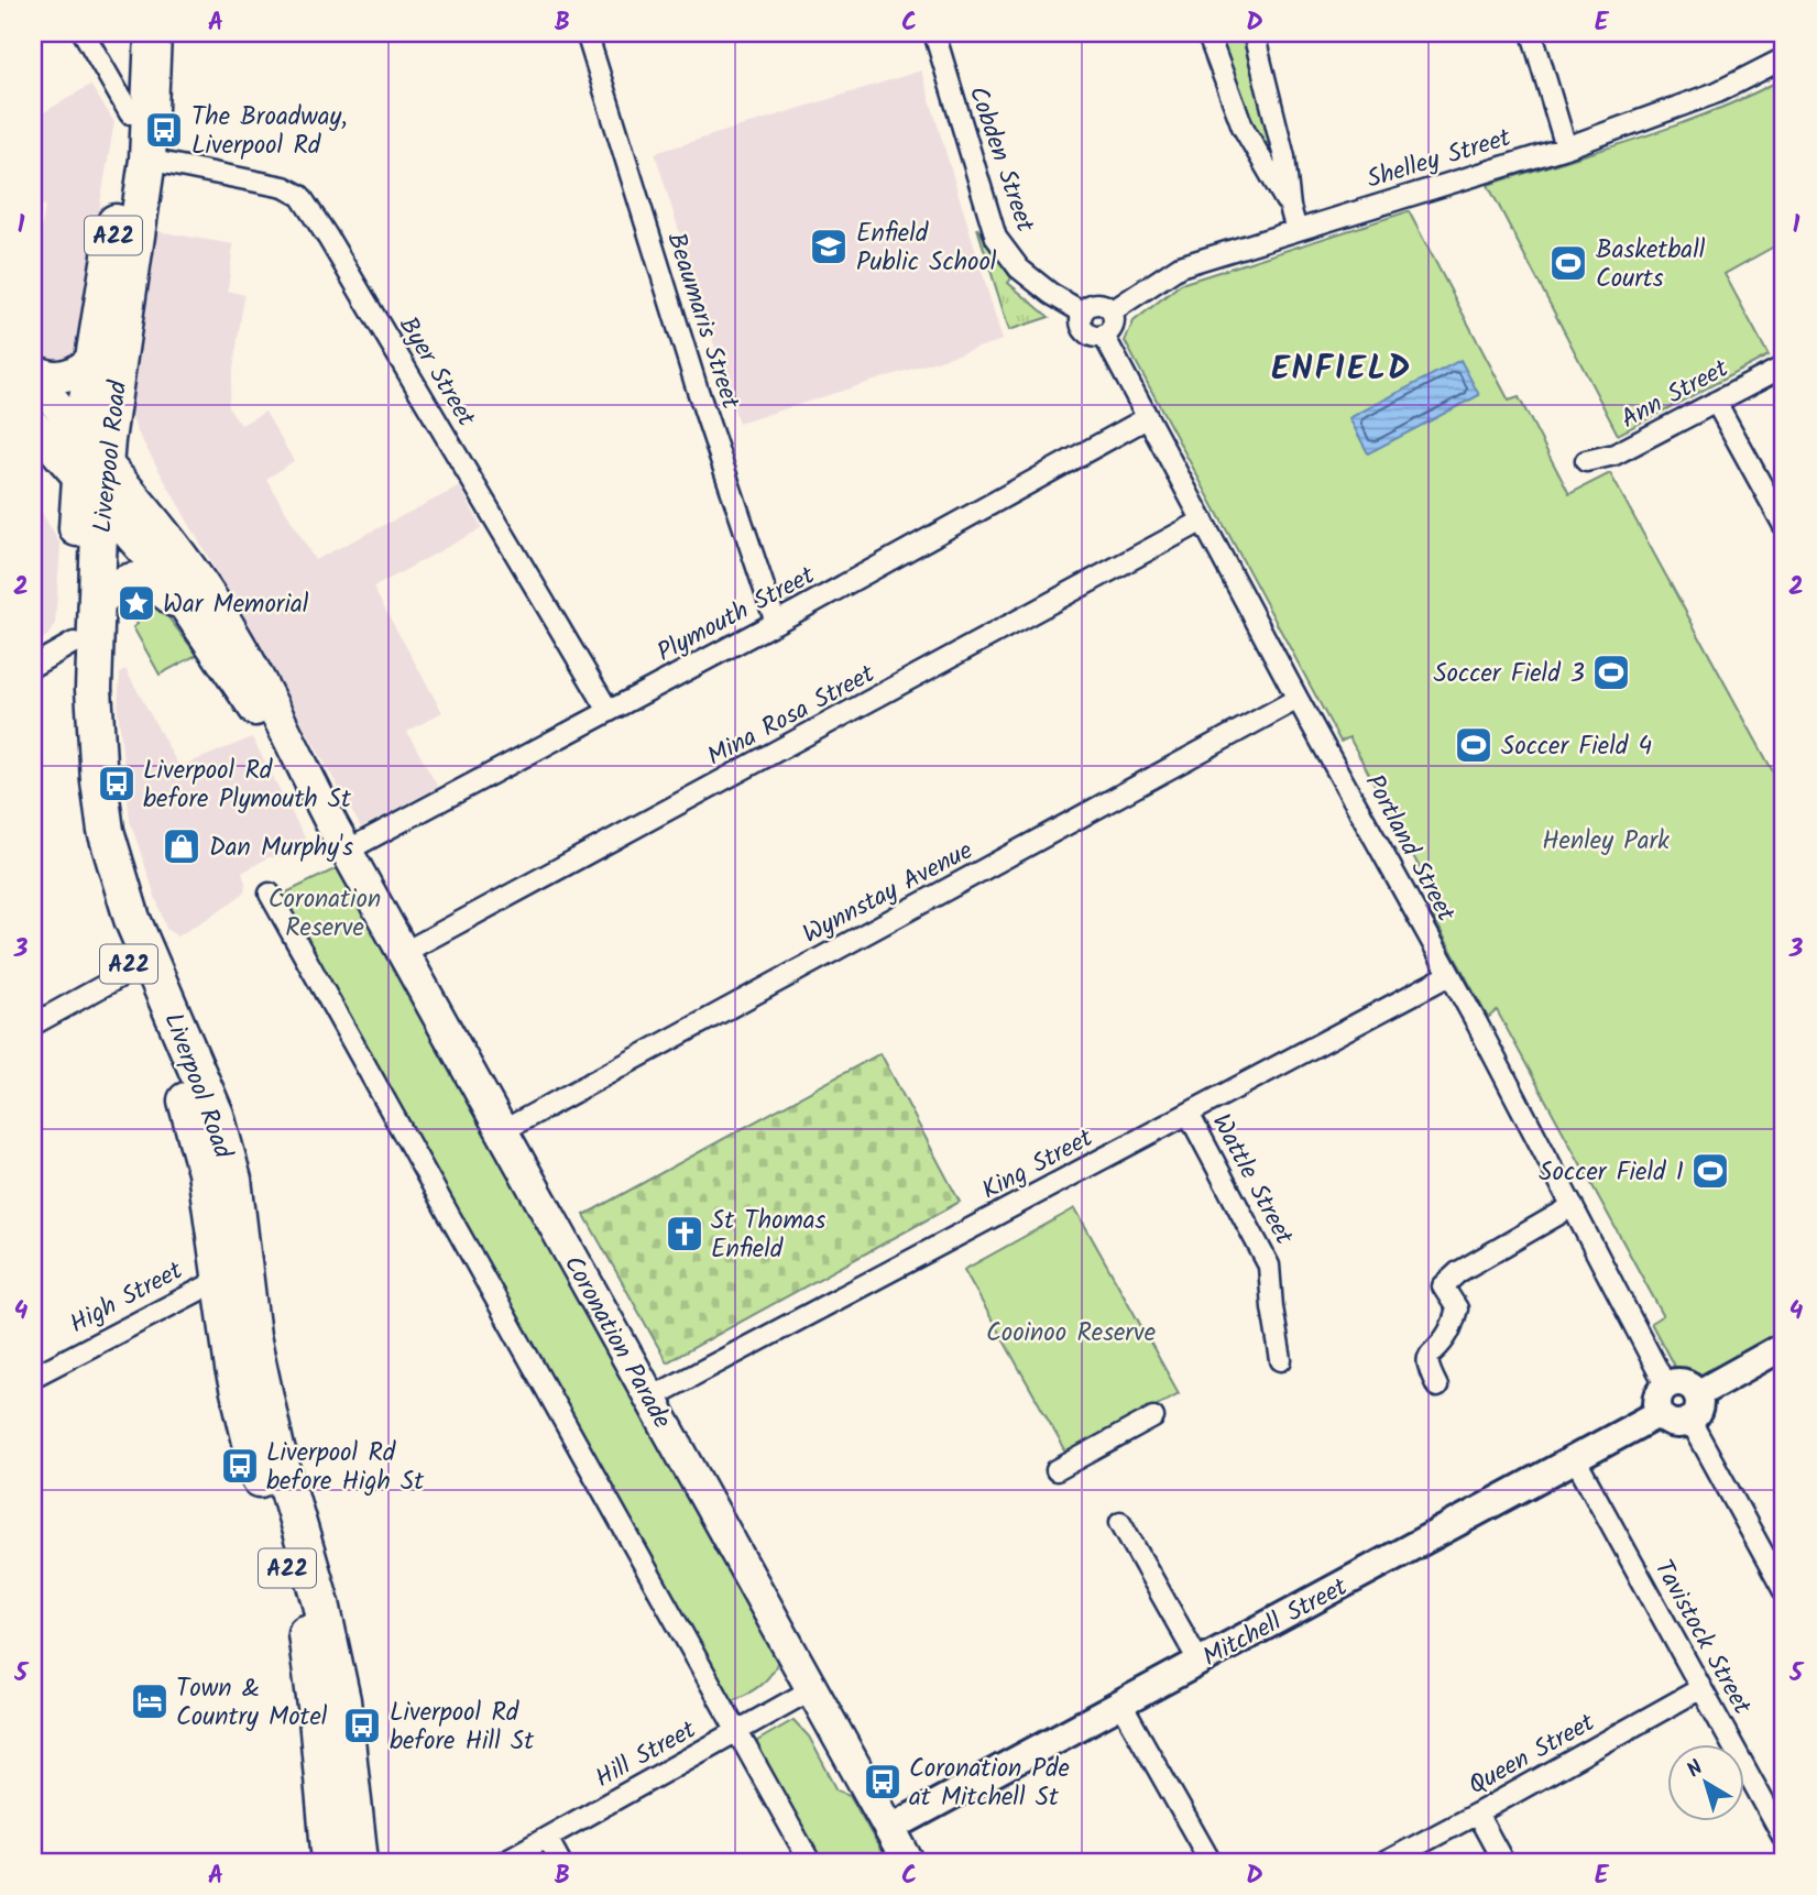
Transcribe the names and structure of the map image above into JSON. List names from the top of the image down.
{
  "streets": {
    "highway": ["A22", "Liverpool Road"],
    "main road": ["Coronation Parade"],
    "street": [
      "Shelley Street",
      "Cobden Street",
      "Beaumaris Street",
      "Byer Street",
      "Ann Street",
      "Plymouth Street",
      "Mina Rosa Street",
      "Portland Street",
      "Wynnstay Avenue",
      "King Street",
      "Wattle Street",
      "High Street",
      "Mitchell Street",
      "Tavistock Street",
      "Hill Street",
      "Queen Street"
    ]
  },
  "crossings": [
    ["Shelley Street", "Cobden Street"],
    ["Shelley Street", "Portland Street"],
    ["Cobden Street", "Portland Street"],
    ["Beaumaris Street", "Plymouth Street"],
    ["Byer Street", "Liverpool Road"],
    ["Byer Street", "Plymouth Street"],
    ["Liverpool Road", "High Street"],
    ["Liverpool Road", "Coronation Parade"],
    ["Plymouth Street", "Portland Street"],
    ["Plymouth Street", "Coronation Parade"],
    ["Mina Rosa Street", "Portland Street"],
    ["Mina Rosa Street", "Coronation Parade"],
    ["Portland Street", "Wynnstay Avenue"],
    ["Portland Street", "King Street"],
    ["Portland Street", "Mitchell Street"],
    ["Wynnstay Avenue", "Coronation Parade"],
    ["King Street", "Wattle Street"],
    ["King Street", "Coronation Parade"],
    ["Coronation Parade", "Mitchell Street"],
    ["Coronation Parade", "Hill Street"],
    ["Mitchell Street", "Tavistock Street"],
    ["Tavistock Street", "Queen Street"]
  ],
  "districts": ["ENFIELD"],
  "parks": ["Henley Park", "Coronation Reserve", "Cooinoo Reserve"],
  "places": {
    "bus stop": [
      "The Broadway, Liverpool Rd",
      "Liverpool Rd before Plymouth St",
      "Liverpool Rd before High St",
      "Liverpool Rd before Hill St",
      "Coronation Pde at Mitchell St"
    ],
    "school or university": ["Enfield Public School"],
    "sports": [
      "Basketball Courts",
      "Soccer Field 3",
      "Soccer Field 4",
      "Soccer Field 1"
    ],
    "place": ["War Memorial"],
    "shop": ["Dan Murphy's"],
    "church": ["St Thomas Enfield"],
    "hotel": ["Town & Country Motel"]
  },
  "north": "top left",
  "grid": {
    "columns": [
      "A",
      "B",
      "C",
      "D",
      "E"
    ],
    "rows": [
      "1",
      "2",
      "3",
      "4",
      "5"
    ]
  }
}
